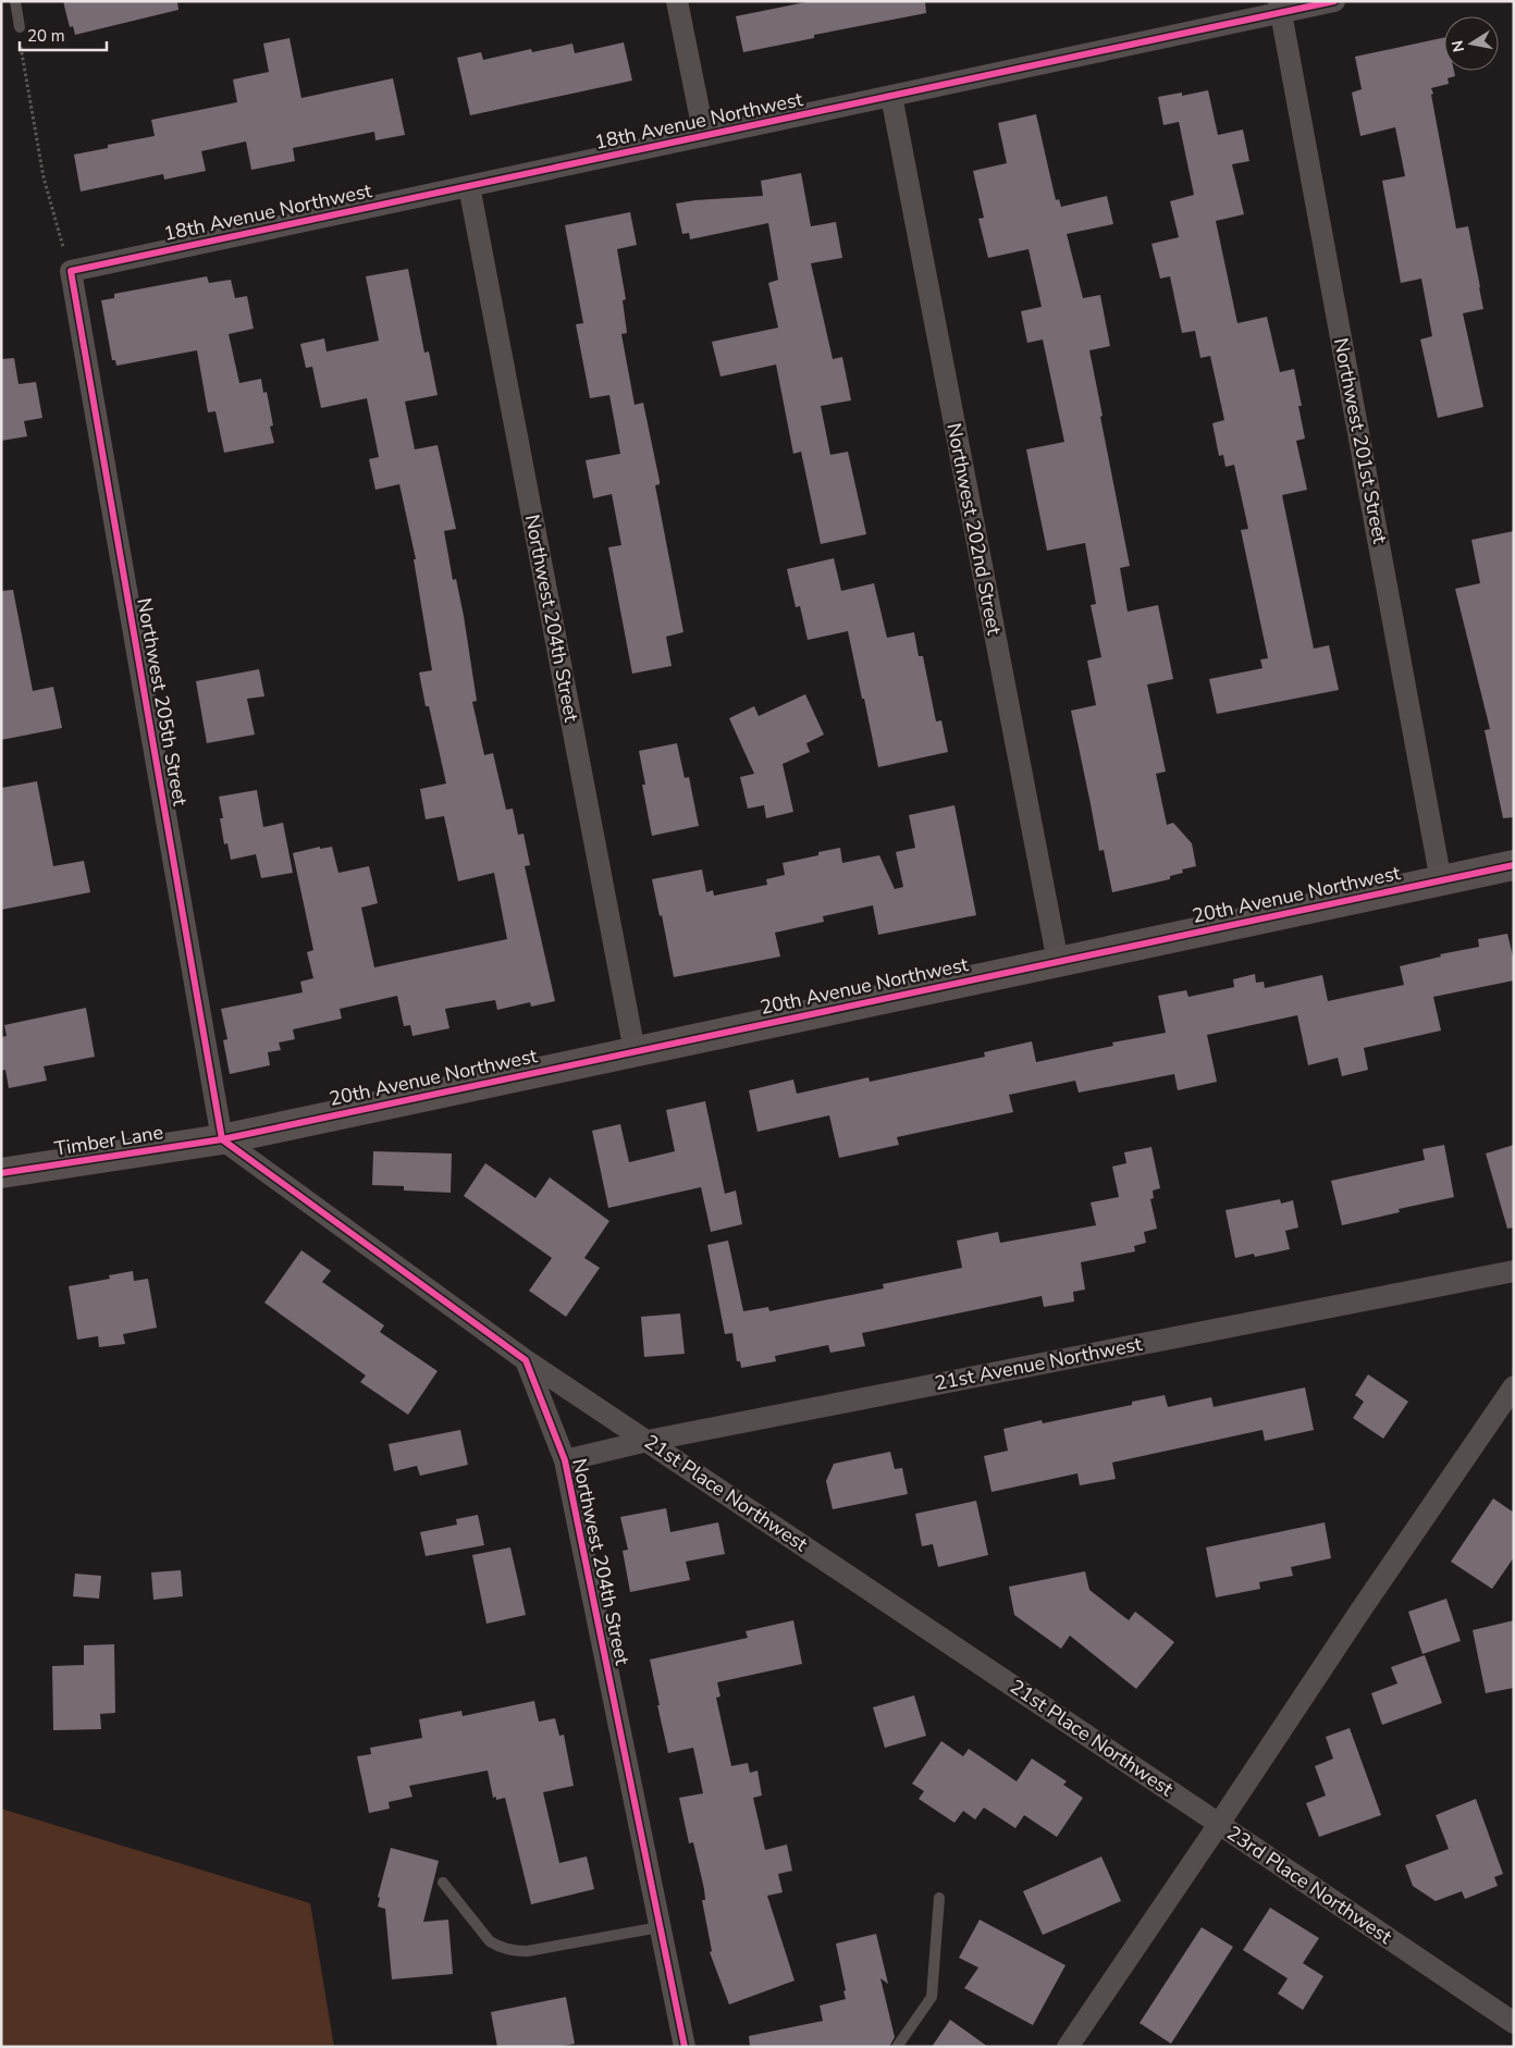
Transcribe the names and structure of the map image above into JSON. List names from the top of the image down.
{
  "streets": {
    "street": [
      "18th Avenue Northwest",
      "Northwest 201st Street",
      "Northwest 202nd Street",
      "Northwest 204th Street",
      "Northwest 205th Street",
      "20th Avenue Northwest",
      "Timber Lane",
      "21st Avenue Northwest",
      "21st Place Northwest",
      "23rd Place Northwest"
    ]
  },
  "crossings": [
    ["18th Avenue Northwest", "Northwest 201st Street"],
    ["18th Avenue Northwest", "Northwest 202nd Street"],
    ["18th Avenue Northwest", "Northwest 204th Street"],
    ["18th Avenue Northwest", "Northwest 205th Street"],
    ["Northwest 201st Street", "20th Avenue Northwest"],
    ["Northwest 202nd Street", "20th Avenue Northwest"],
    ["Northwest 204th Street", "20th Avenue Northwest"],
    ["Northwest 204th Street", "21st Avenue Northwest"],
    ["Northwest 204th Street", "21st Place Northwest"],
    ["Northwest 205th Street", "20th Avenue Northwest"],
    ["Northwest 205th Street", "Timber Lane"],
    ["20th Avenue Northwest", "Timber Lane"],
    ["21st Avenue Northwest", "21st Place Northwest"],
    ["21st Place Northwest", "23rd Place Northwest"]
  ],
  "scale_bar": "20 m",
  "north": "left"
}
